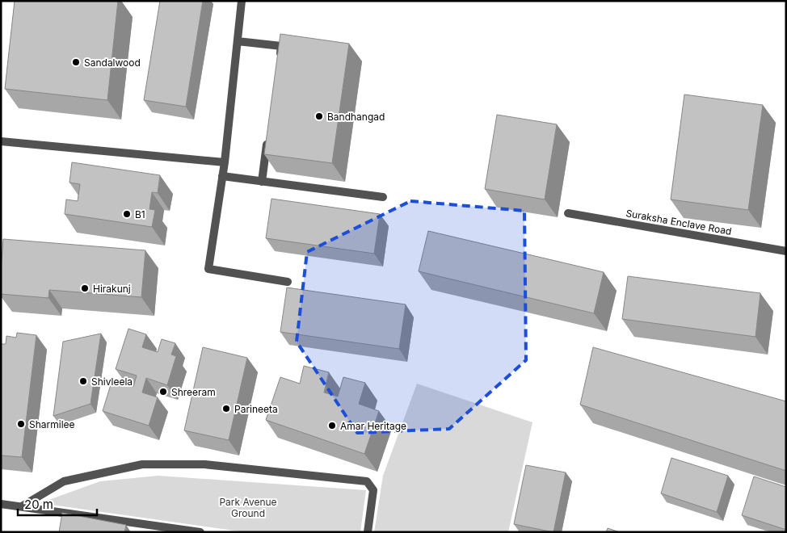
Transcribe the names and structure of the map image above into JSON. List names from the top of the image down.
{
  "streets": {
    "street": ["Suraksha Enclave Road"]
  },
  "parks": ["Park Avenue Ground"],
  "places": [
    "Sandalwood",
    "Bandhangad",
    "B1",
    "Hirakunj",
    "Shivleela",
    "Shreeram",
    "Parineeta",
    "Sharmilee",
    "Amar Heritage"
  ],
  "scale_bar": "20 m"
}
